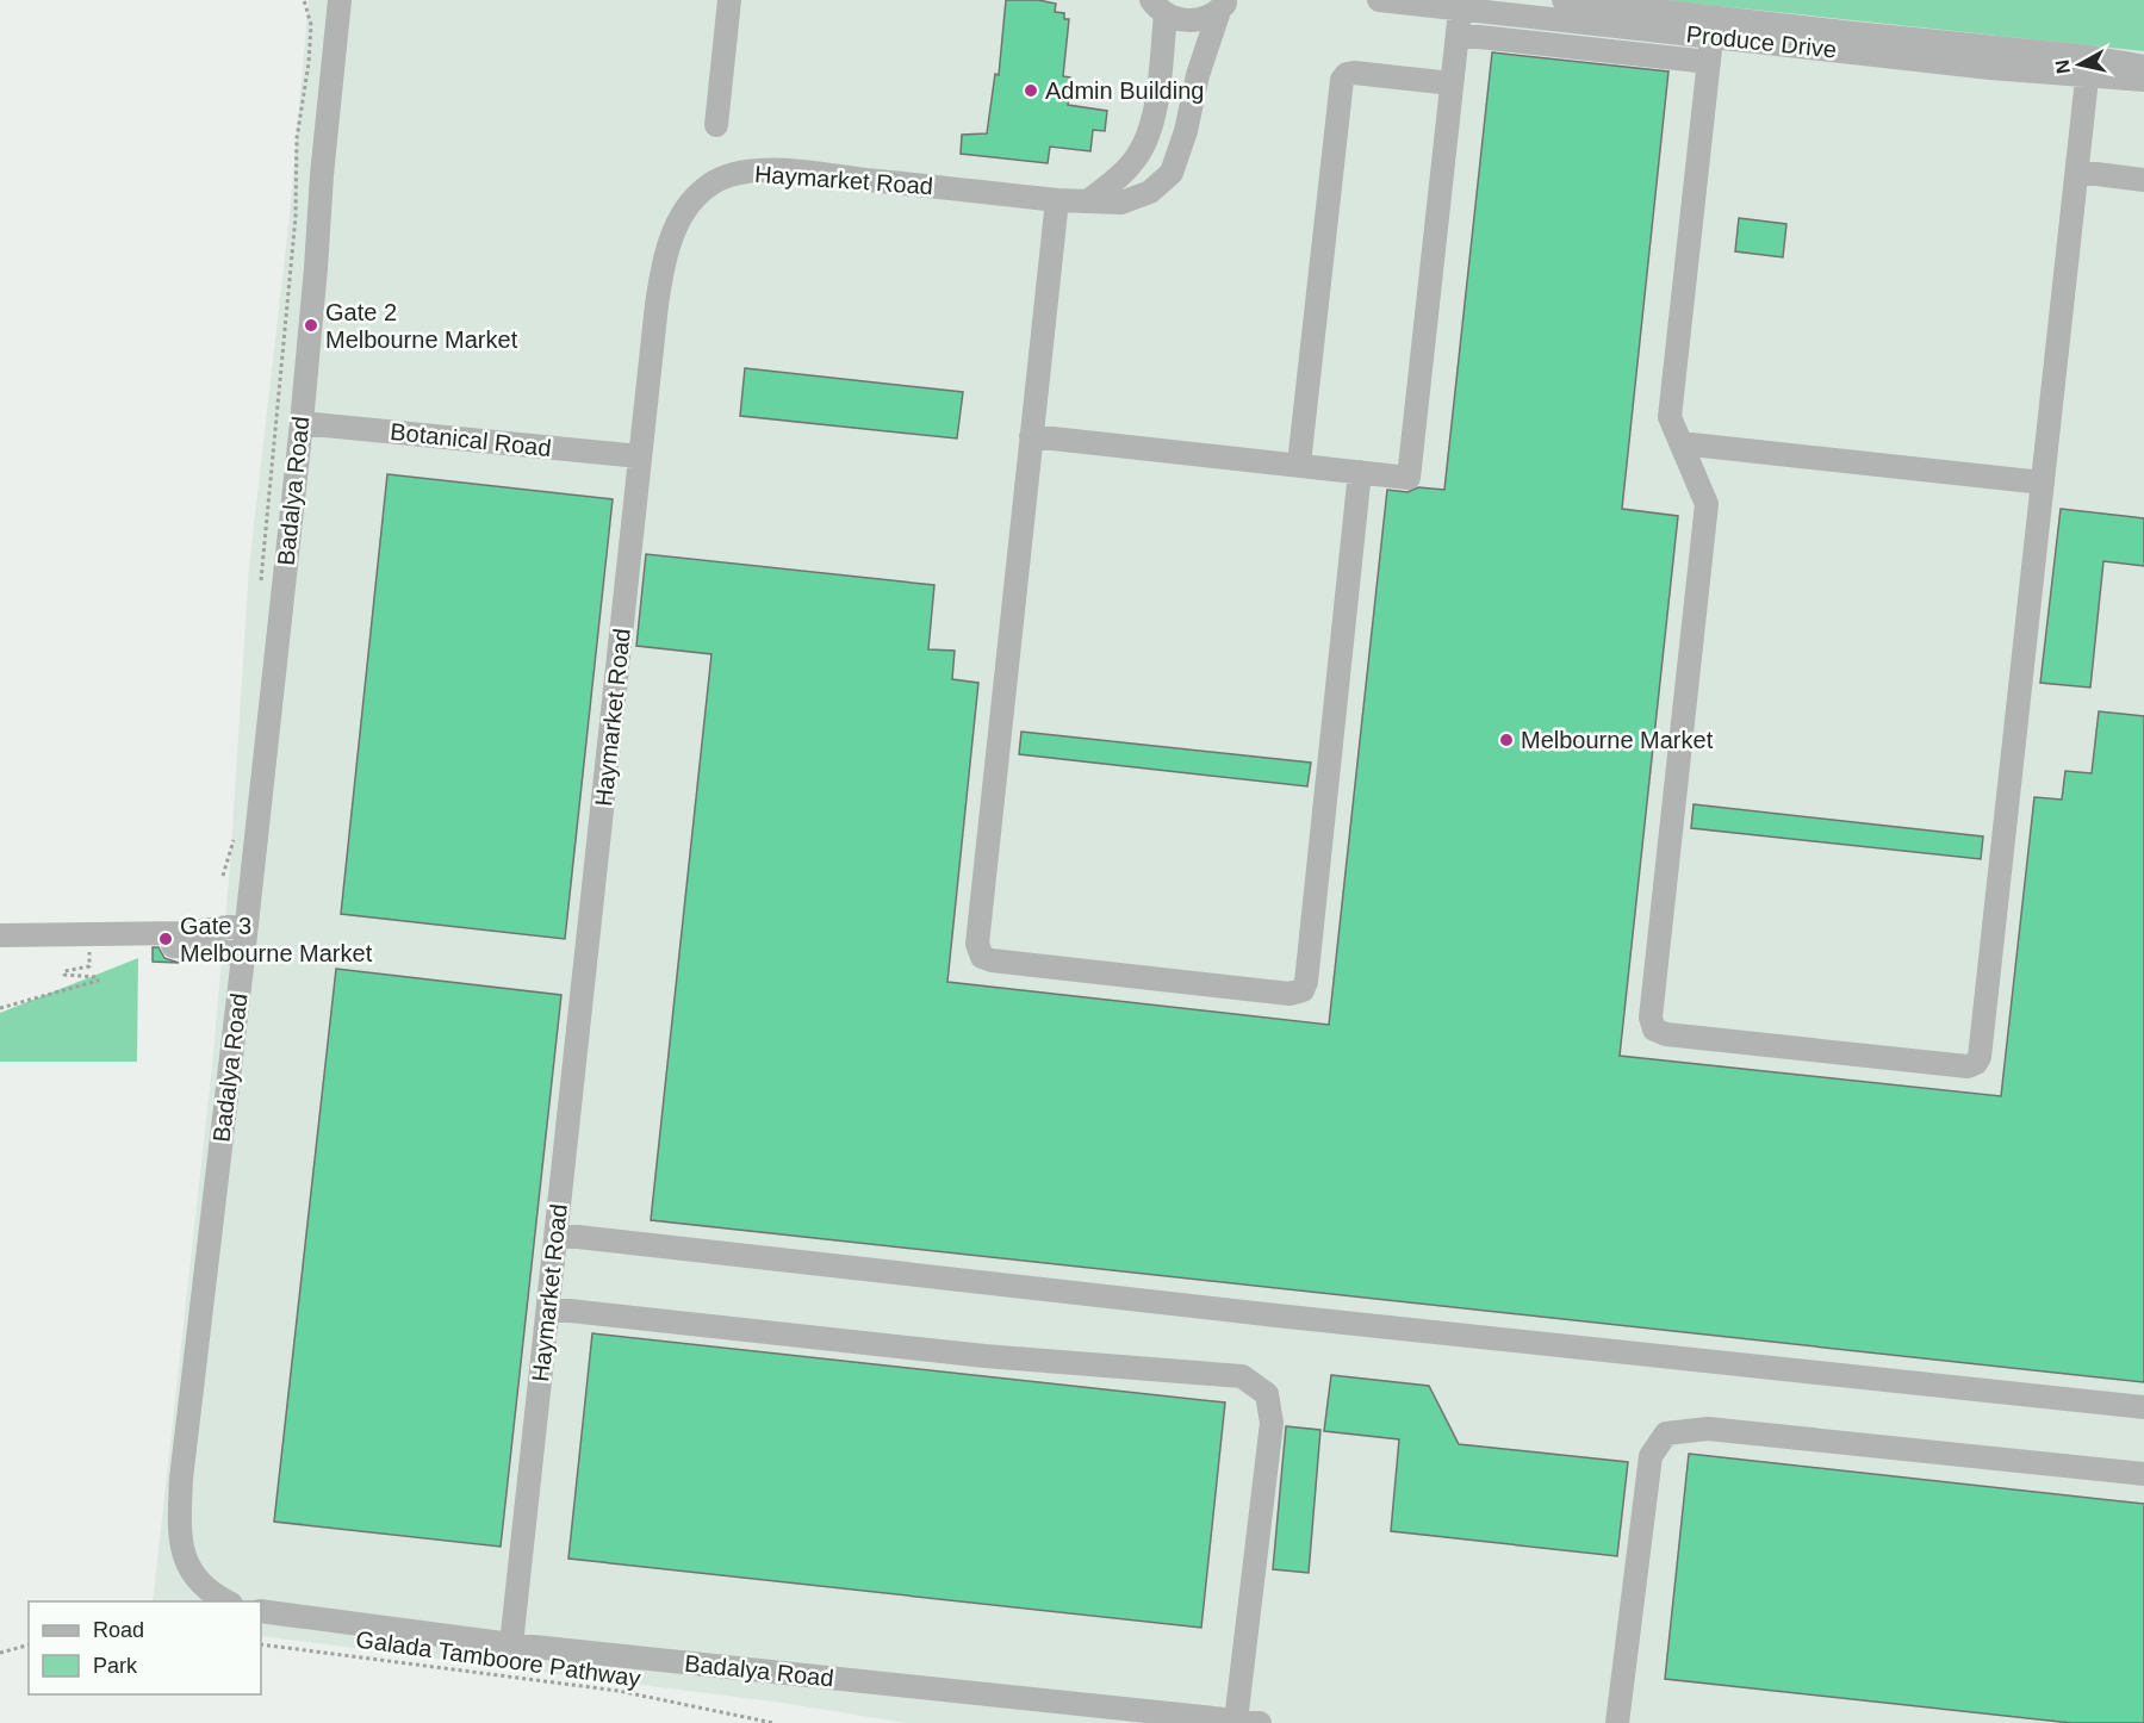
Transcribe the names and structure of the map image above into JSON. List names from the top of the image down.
{
  "streets": {
    "lane": [
      "Produce Drive",
      "Haymarket Road",
      "Botanical Road",
      "Badalya Road"
    ],
    "path": ["Galada Tamboore Pathway"]
  },
  "crossings": [
    ["Haymarket Road", "Botanical Road"],
    ["Haymarket Road", "Badalya Road"],
    ["Botanical Road", "Badalya Road"]
  ],
  "places": [
    "Admin Building",
    "Gate 2 Melbourne Market",
    "Melbourne Market",
    "Gate 3 Melbourne Market"
  ],
  "legend": ["Road", "Park"],
  "north": "left"
}
